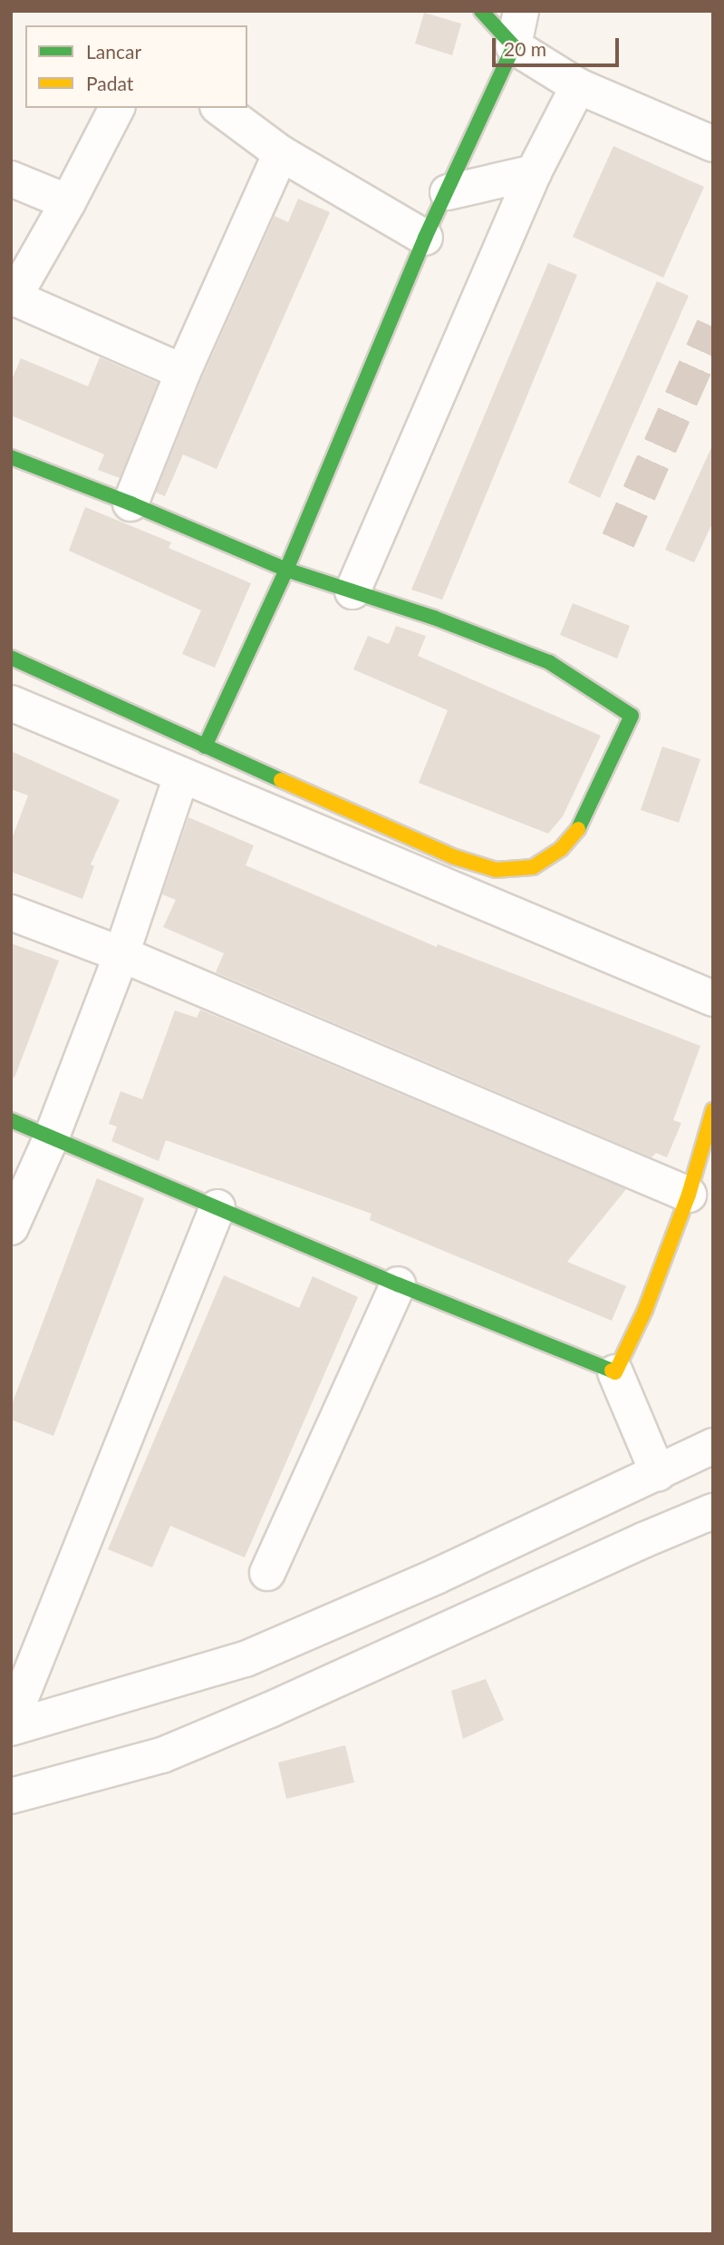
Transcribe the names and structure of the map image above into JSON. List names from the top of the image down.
{
  "legend": ["Lancar", "Padat"],
  "scale_bar": "20 m"
}
